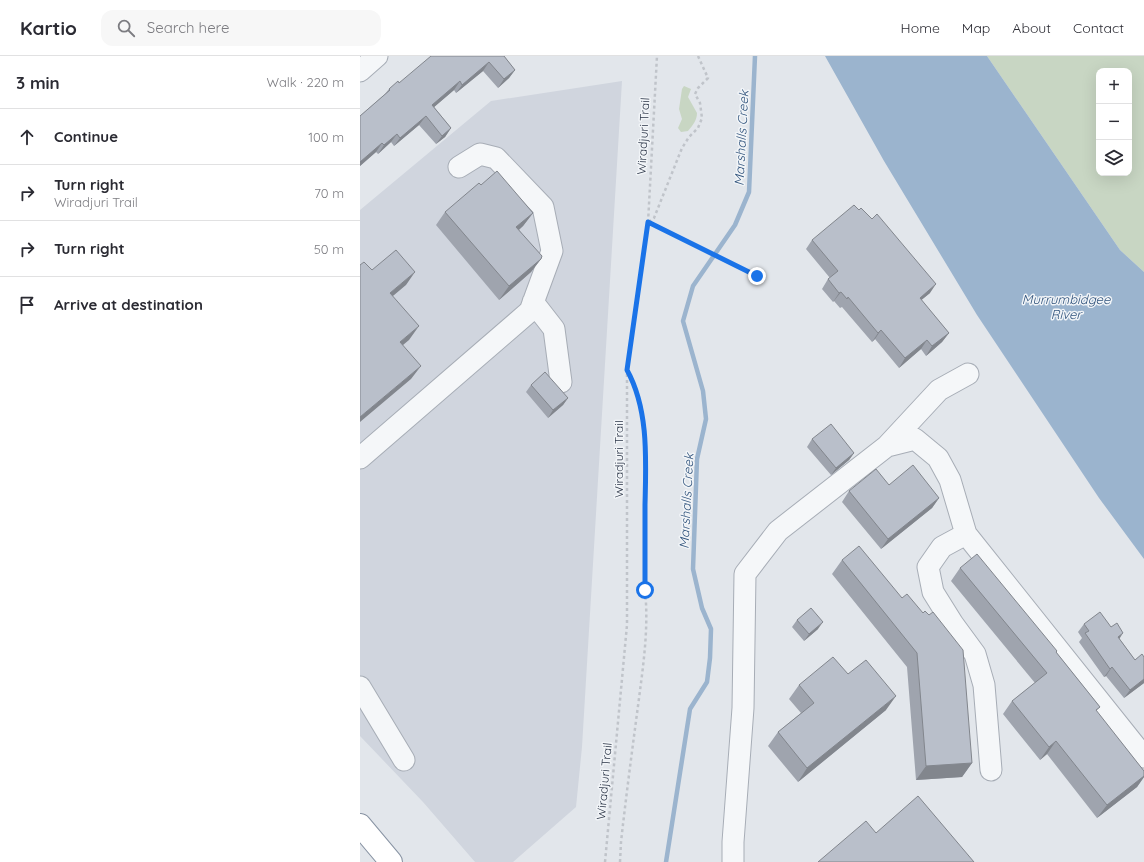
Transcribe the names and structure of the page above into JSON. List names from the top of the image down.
{
  "streets": {
    "path": ["Wiradjuri Trail"]
  },
  "water": ["Marshalls Creek", "Murrumbidgee River"],
  "page": {
    "header": "Kartio",
    "search": "Search here",
    "nav": [
      "Home",
      "Map",
      "About",
      "Contact"
    ],
    "heading": ["3 min", "Walk · 220 m"],
    "map_buttons": ["+", "−"],
    "list": [
      ["Continue", "100 m"],
      ["Turn right", "Wiradjuri Trail", "70 m"],
      ["Turn right", "50 m"],
      "Arrive at destination"
    ]
  }
}
